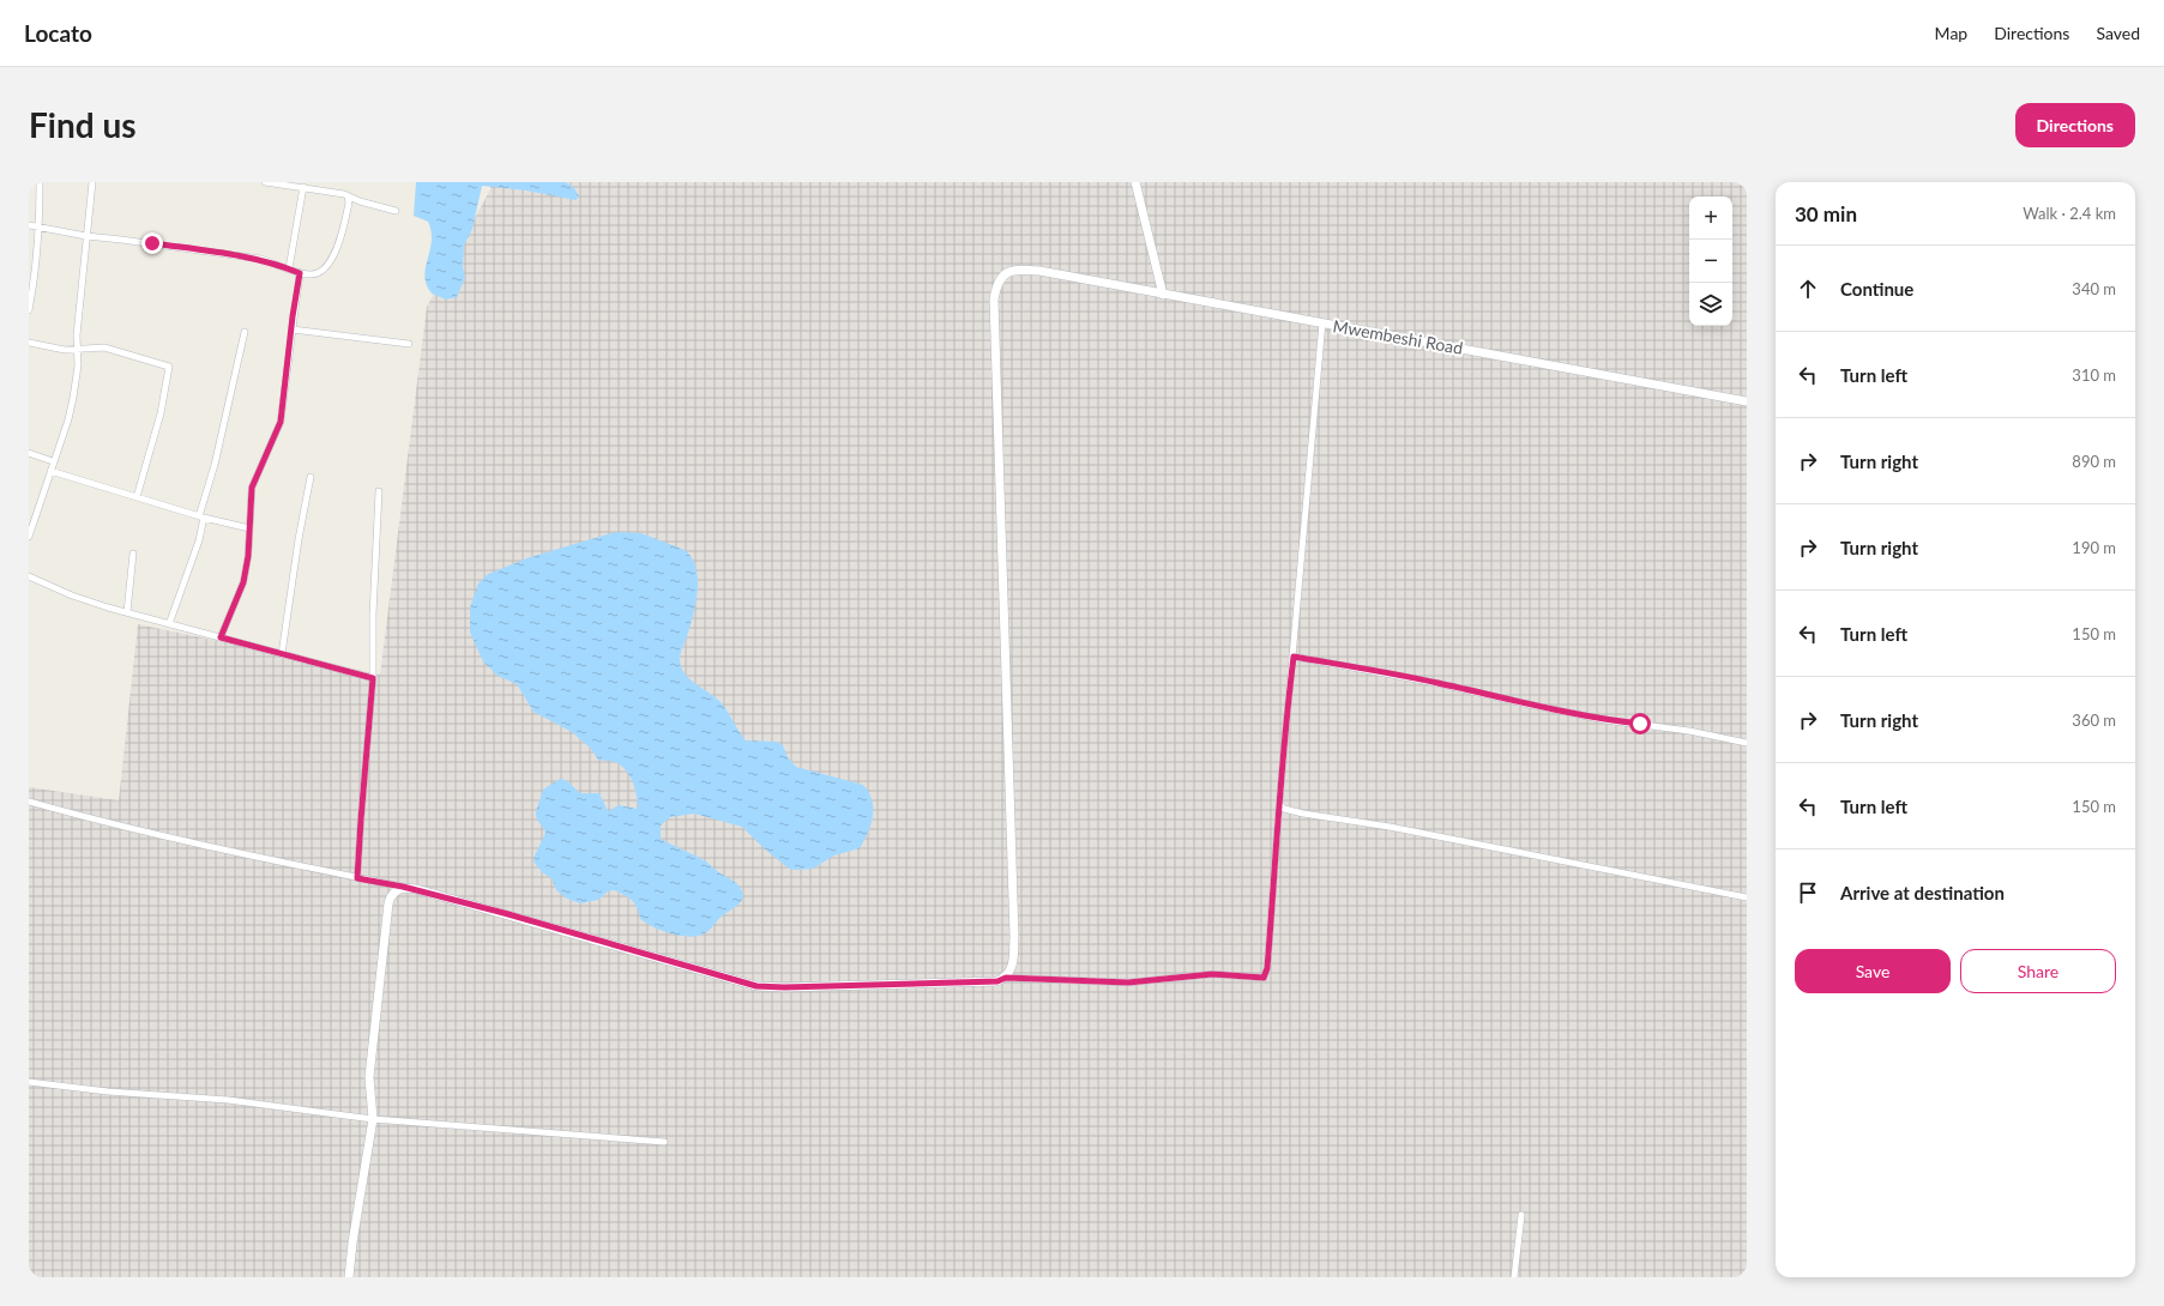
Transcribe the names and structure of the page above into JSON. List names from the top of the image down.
{
  "streets": {
    "street": ["Mwembeshi Road"]
  },
  "page": {
    "header": "Locato",
    "nav": ["Map", "Directions", "Saved"],
    "buttons": [
      "Directions",
      ["Save", "Share"]
    ],
    "title": "Find us",
    "heading": ["30 min", "Walk · 2.4 km"],
    "map_buttons": ["+", "−"],
    "list": [
      ["Continue", "340 m"],
      ["Turn left", "310 m"],
      ["Turn right", "890 m"],
      ["Turn right", "190 m"],
      ["Turn left", "150 m"],
      ["Turn right", "360 m"],
      ["Turn left", "150 m"],
      "Arrive at destination"
    ]
  }
}
